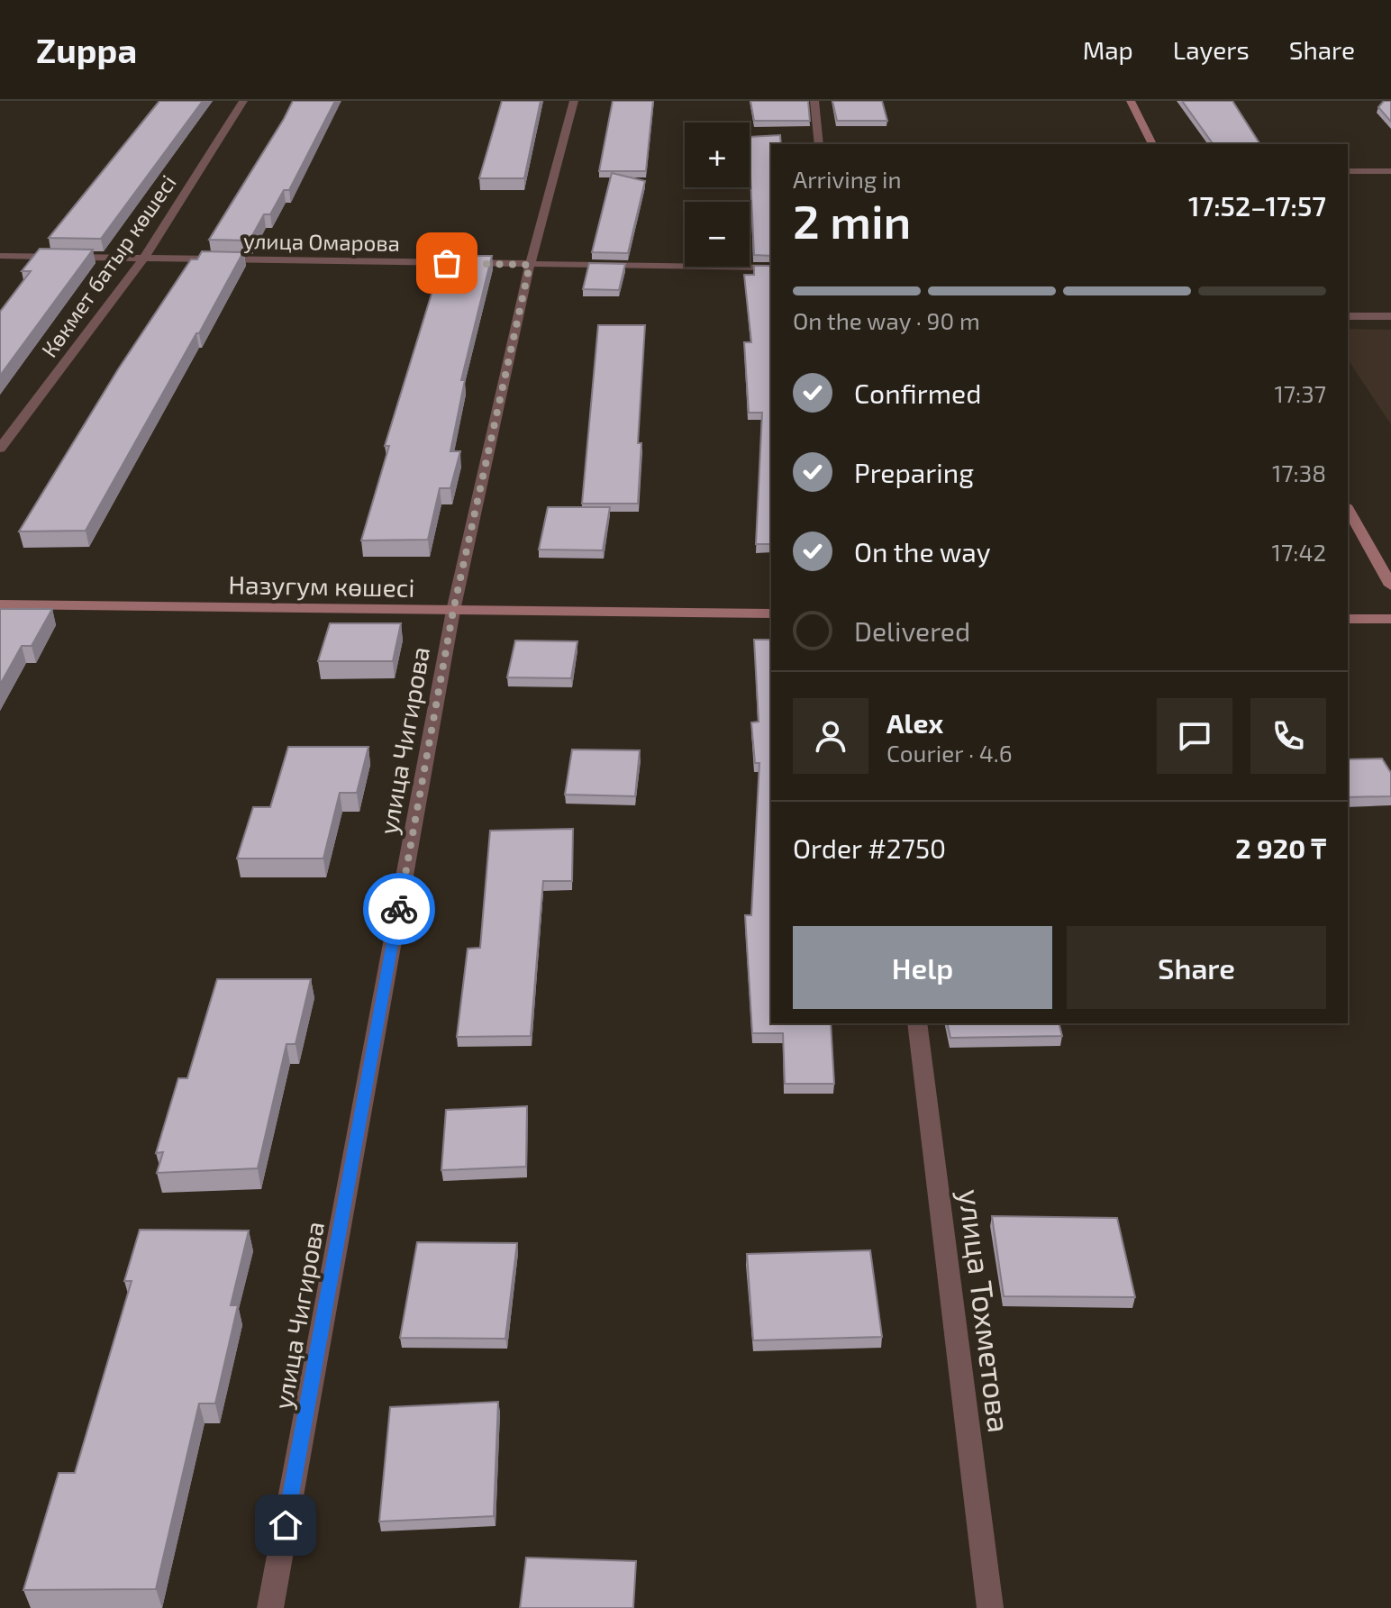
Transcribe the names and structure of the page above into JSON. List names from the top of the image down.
{
  "streets": {
    "street": [
      "улица Омарова",
      "Көкмет батыр көшесі",
      "Назугум көшесі",
      "улица Чигирова",
      "улица Тохметова"
    ]
  },
  "crossings": [
    ["улица Омарова", "Көкмет батыр көшесі"],
    ["улица Омарова", "улица Чигирова"],
    ["Назугум көшесі", "улица Чигирова"]
  ],
  "page": {
    "header": "Zuppa",
    "nav": ["Map", "Layers", "Share"],
    "map_buttons": ["+", "−"],
    "heading": ["2 min", "Arriving in", "17:52–17:57"],
    "panel": [
      "Alex",
      "Courier · 4.6",
      "Order #2750",
      "2 920 ₸"
    ],
    "bar": "On the way · 90 m",
    "list": [
      ["Confirmed", "17:37"],
      ["Preparing", "17:38"],
      ["On the way", "17:42"],
      "Delivered"
    ],
    "buttons": ["Help", "Share"]
  }
}
